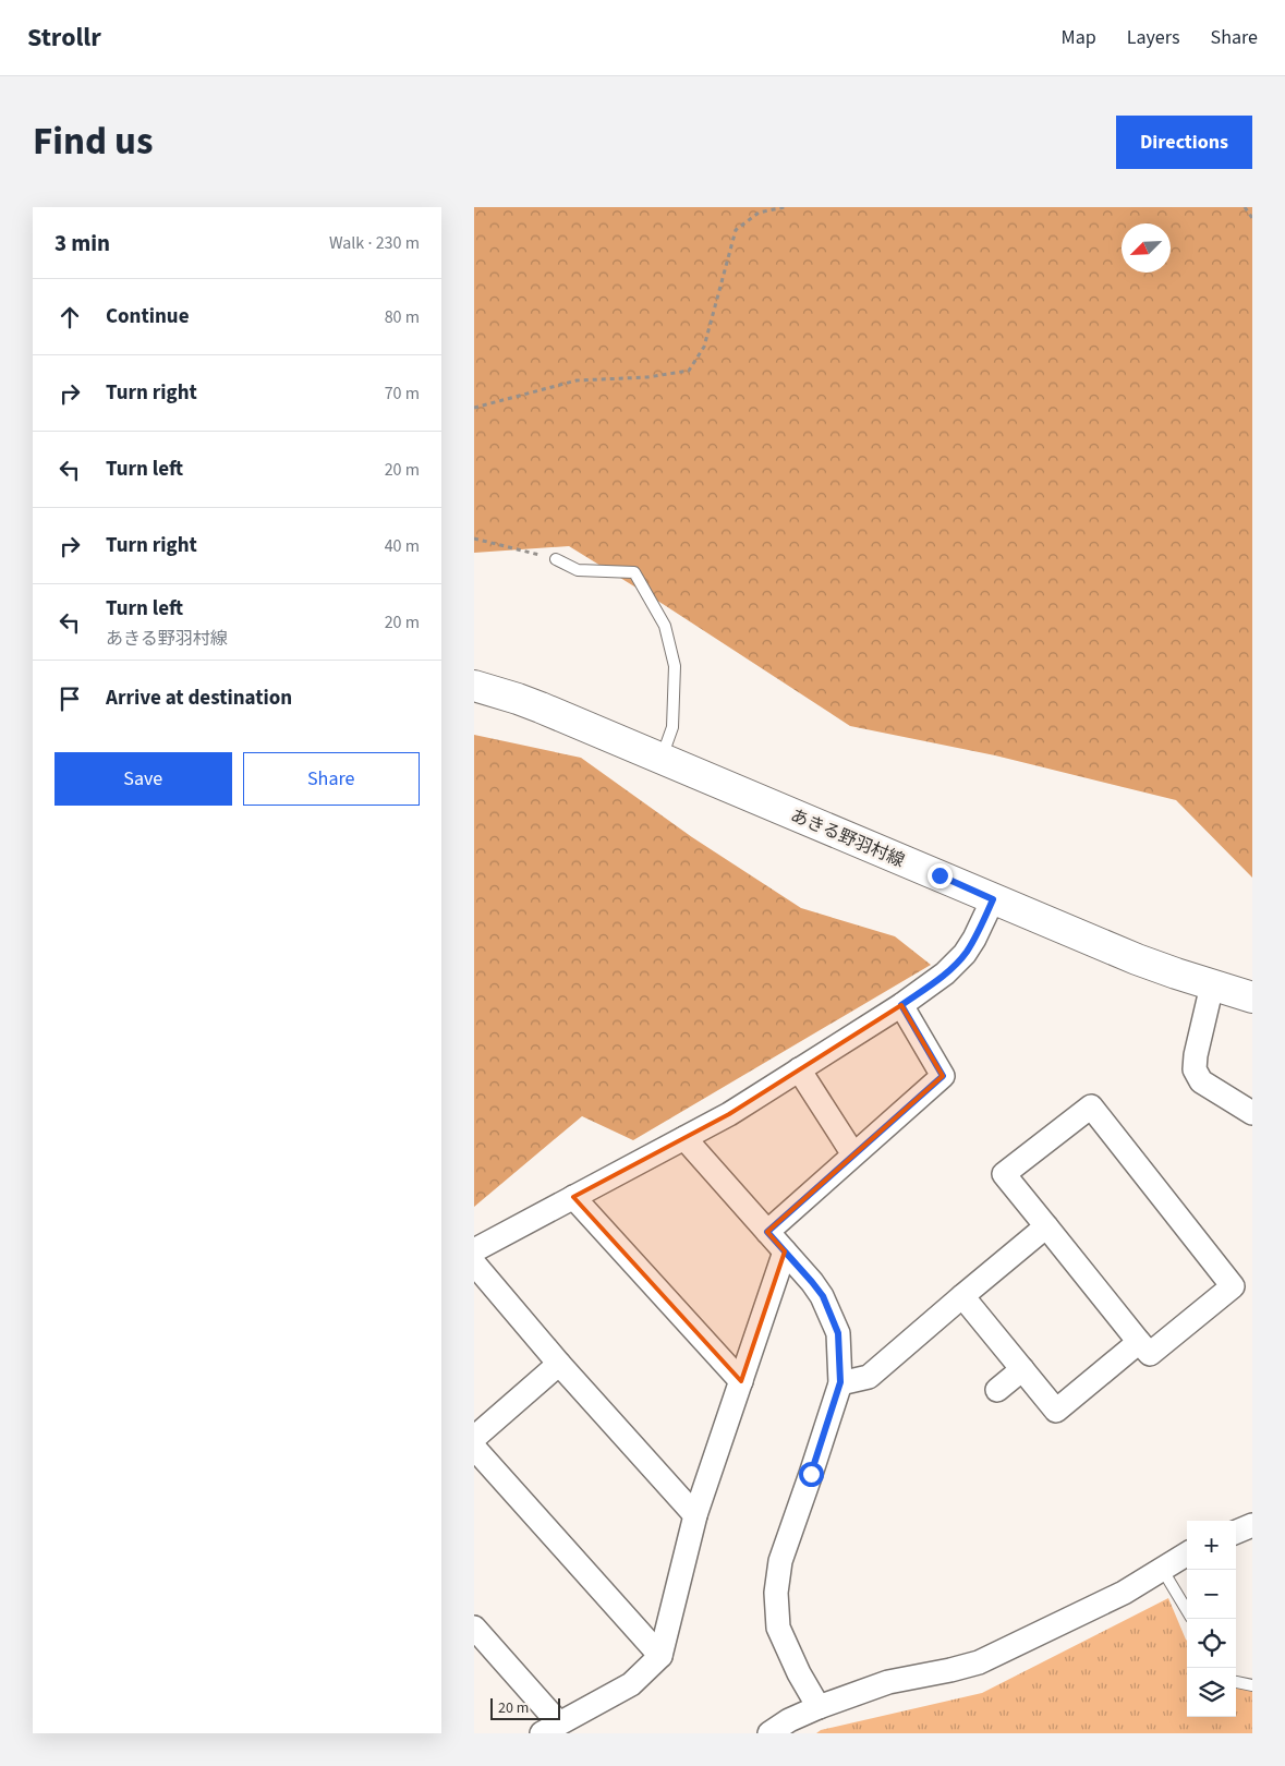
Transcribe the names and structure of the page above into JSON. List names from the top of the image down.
{
  "streets": {
    "main road": ["あきる野羽村線"]
  },
  "scale_bar": "20 m",
  "north": "bottom left",
  "page": {
    "header": "Strollr",
    "nav": ["Map", "Layers", "Share"],
    "title": "Find us",
    "buttons": [
      "Directions",
      ["Save", "Share"]
    ],
    "heading": ["3 min", "Walk · 230 m"],
    "list": [
      ["Continue", "80 m"],
      ["Turn right", "70 m"],
      ["Turn left", "20 m"],
      ["Turn right", "40 m"],
      ["Turn left", "あきる野羽村線", "20 m"],
      "Arrive at destination"
    ],
    "map_buttons": ["+", "−"],
    "scale": "20 m"
  }
}
